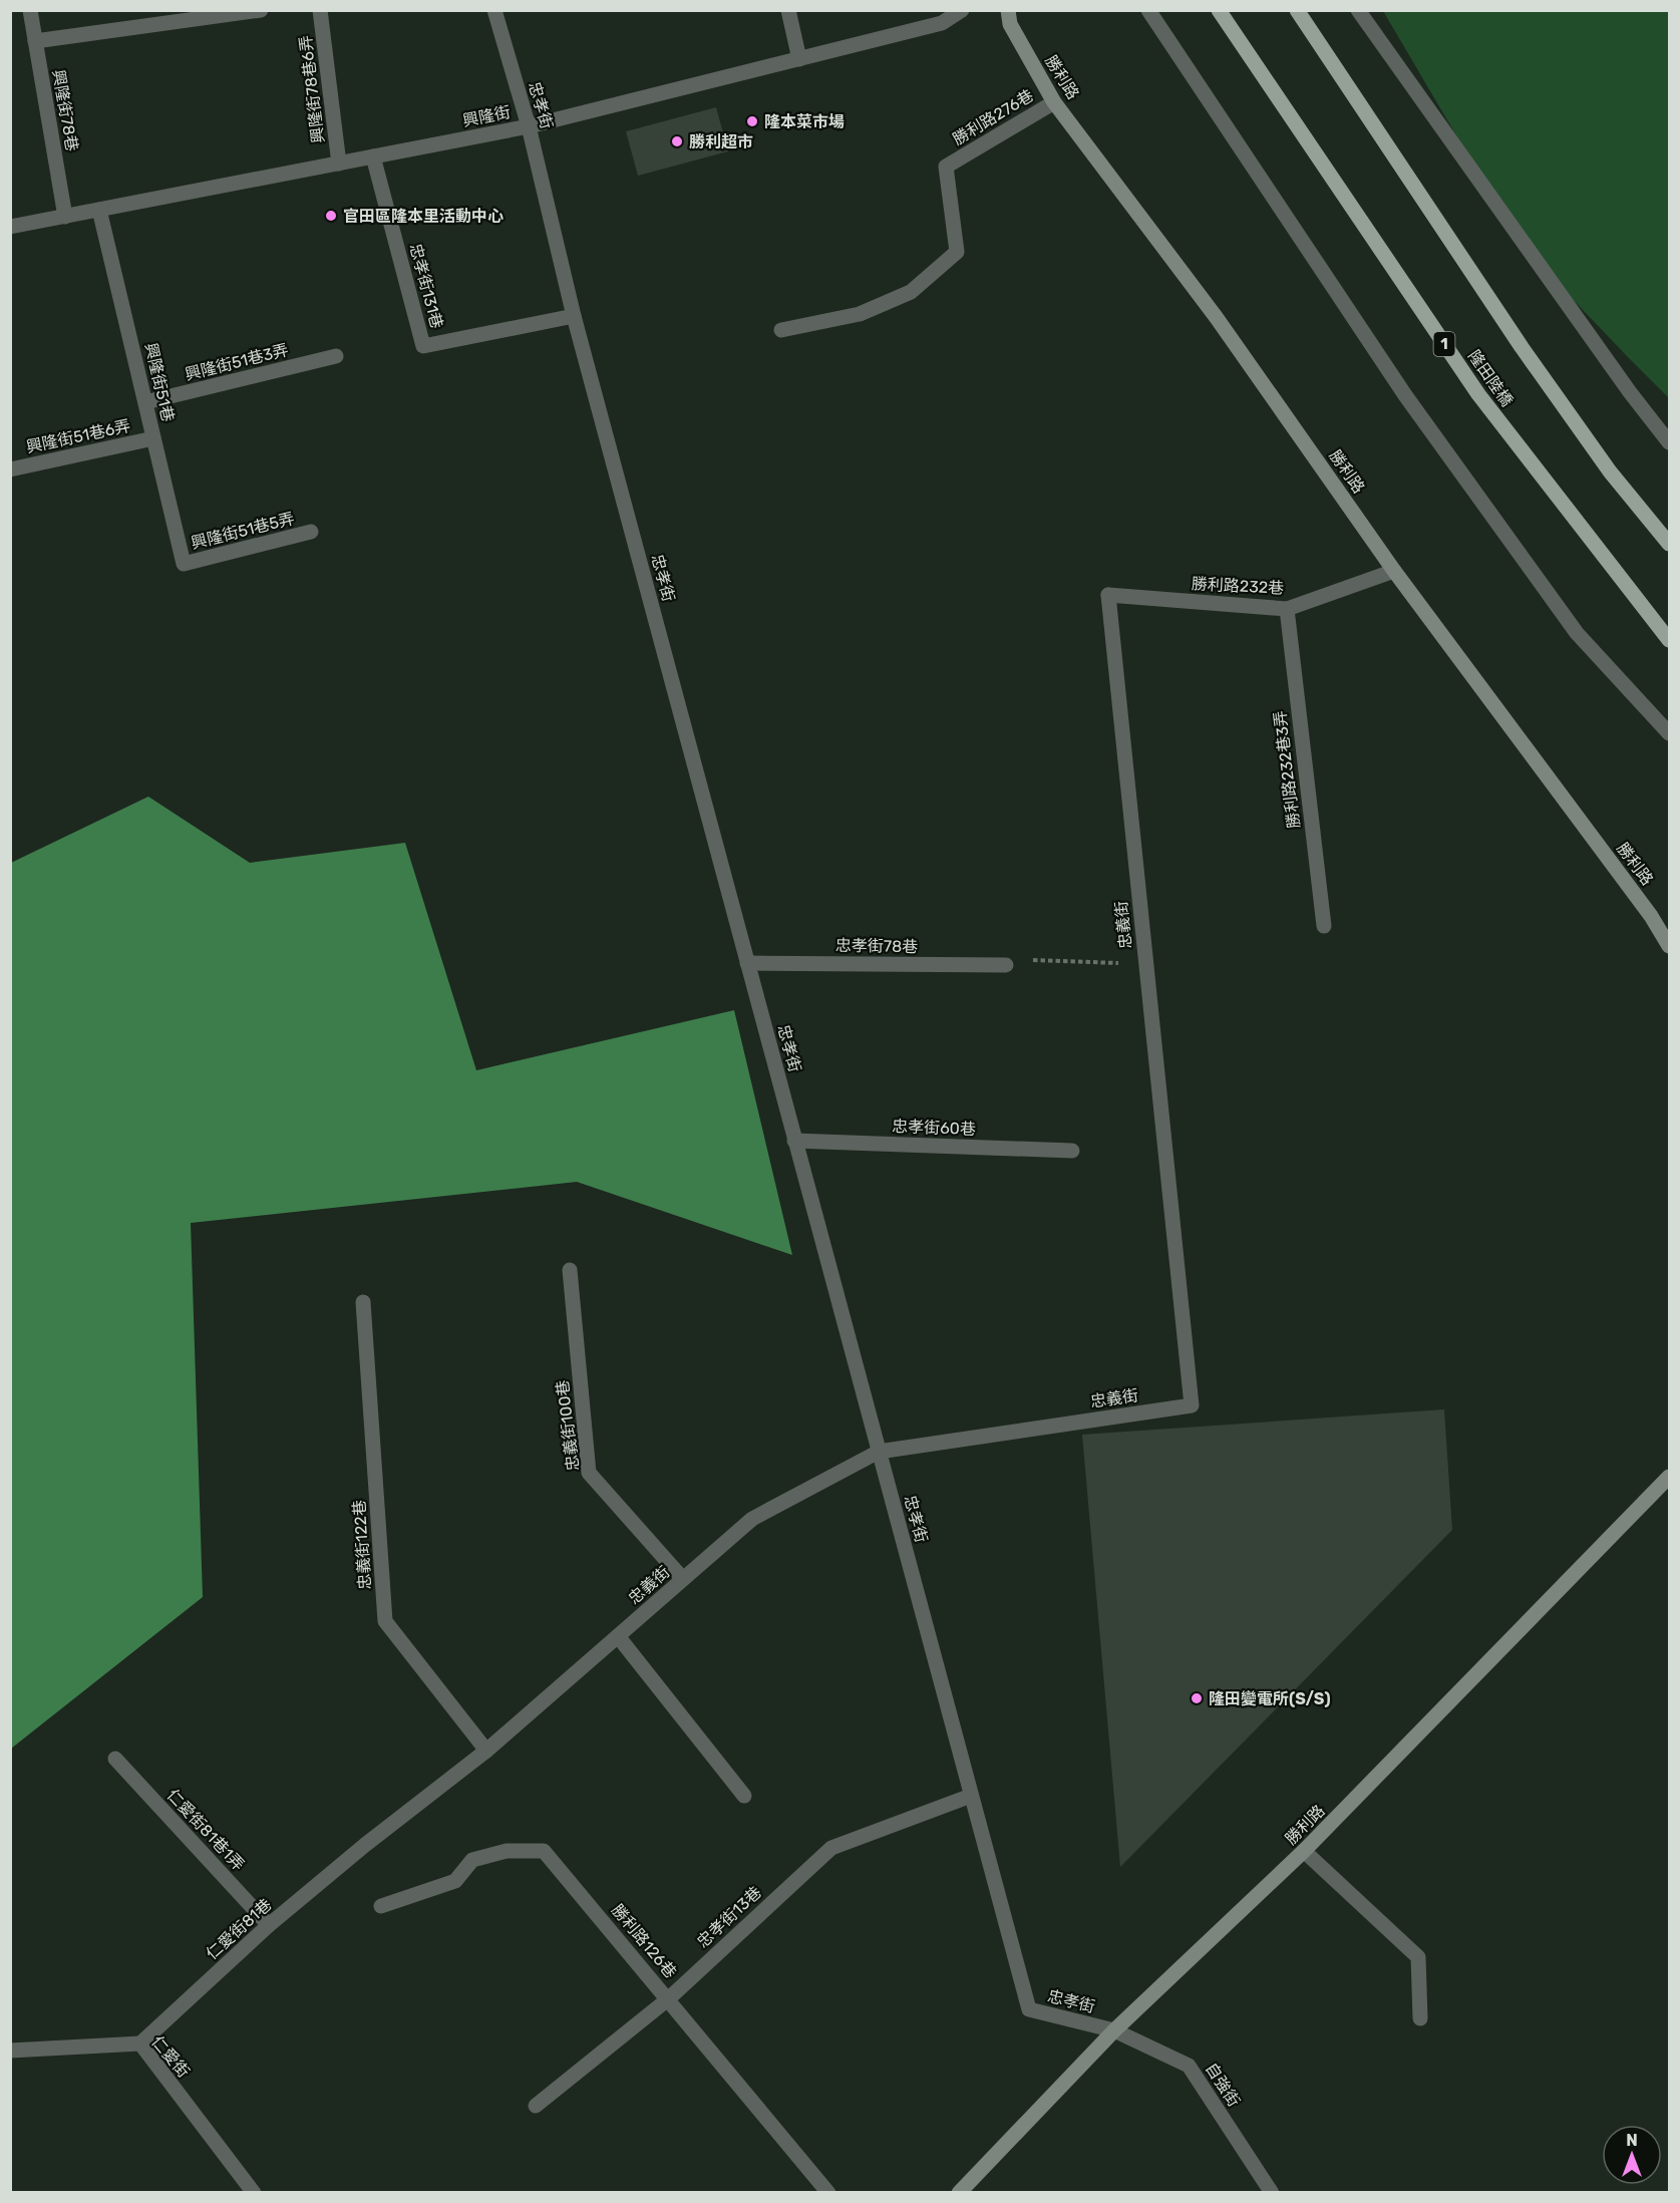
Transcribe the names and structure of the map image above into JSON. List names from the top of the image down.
{
  "streets": {
    "main road": ["勝利路", "1", "隆田陸橋"],
    "street": [
      "興隆街78巷6弄",
      "忠孝街",
      "興隆街78巷",
      "興隆街",
      "勝利路276巷",
      "忠孝街131巷",
      "興隆街51巷3弄",
      "興隆街51巷",
      "興隆街51巷6弄",
      "興隆街51巷5弄",
      "勝利路232巷",
      "勝利路232巷3弄",
      "忠義街",
      "忠孝街78巷",
      "忠孝街60巷",
      "忠義街100巷",
      "忠義街122巷",
      "仁愛街81巷1弄",
      "忠孝街13巷",
      "仁愛街81巷",
      "勝利路126巷",
      "仁愛街",
      "自強街"
    ]
  },
  "crossings": [
    ["勝利路", "忠孝街"],
    ["勝利路", "勝利路276巷"],
    ["勝利路", "勝利路232巷"],
    ["勝利路", "自強街"],
    ["興隆街78巷6弄", "興隆街"],
    ["忠孝街", "興隆街"],
    ["忠孝街", "忠孝街131巷"],
    ["忠孝街", "忠義街"],
    ["忠孝街", "忠孝街78巷"],
    ["忠孝街", "忠孝街60巷"],
    ["忠孝街", "忠孝街13巷"],
    ["忠孝街", "自強街"],
    ["興隆街78巷", "興隆街"],
    ["興隆街", "忠孝街131巷"],
    ["興隆街", "興隆街51巷"],
    ["興隆街51巷3弄", "興隆街51巷"],
    ["興隆街51巷", "興隆街51巷6弄"],
    ["興隆街51巷", "興隆街51巷5弄"],
    ["勝利路232巷", "勝利路232巷3弄"],
    ["勝利路232巷", "忠義街"],
    ["忠義街", "忠義街100巷"],
    ["忠義街", "忠義街122巷"],
    ["忠義街", "仁愛街81巷"],
    ["仁愛街81巷1弄", "仁愛街81巷"],
    ["忠孝街13巷", "勝利路126巷"],
    ["仁愛街81巷", "仁愛街"]
  ],
  "places": [
    "隆本菜市場",
    "勝利超市",
    "官田區隆本里活動中心",
    "隆田變電所(S/S)"
  ],
  "north": "top"
}
